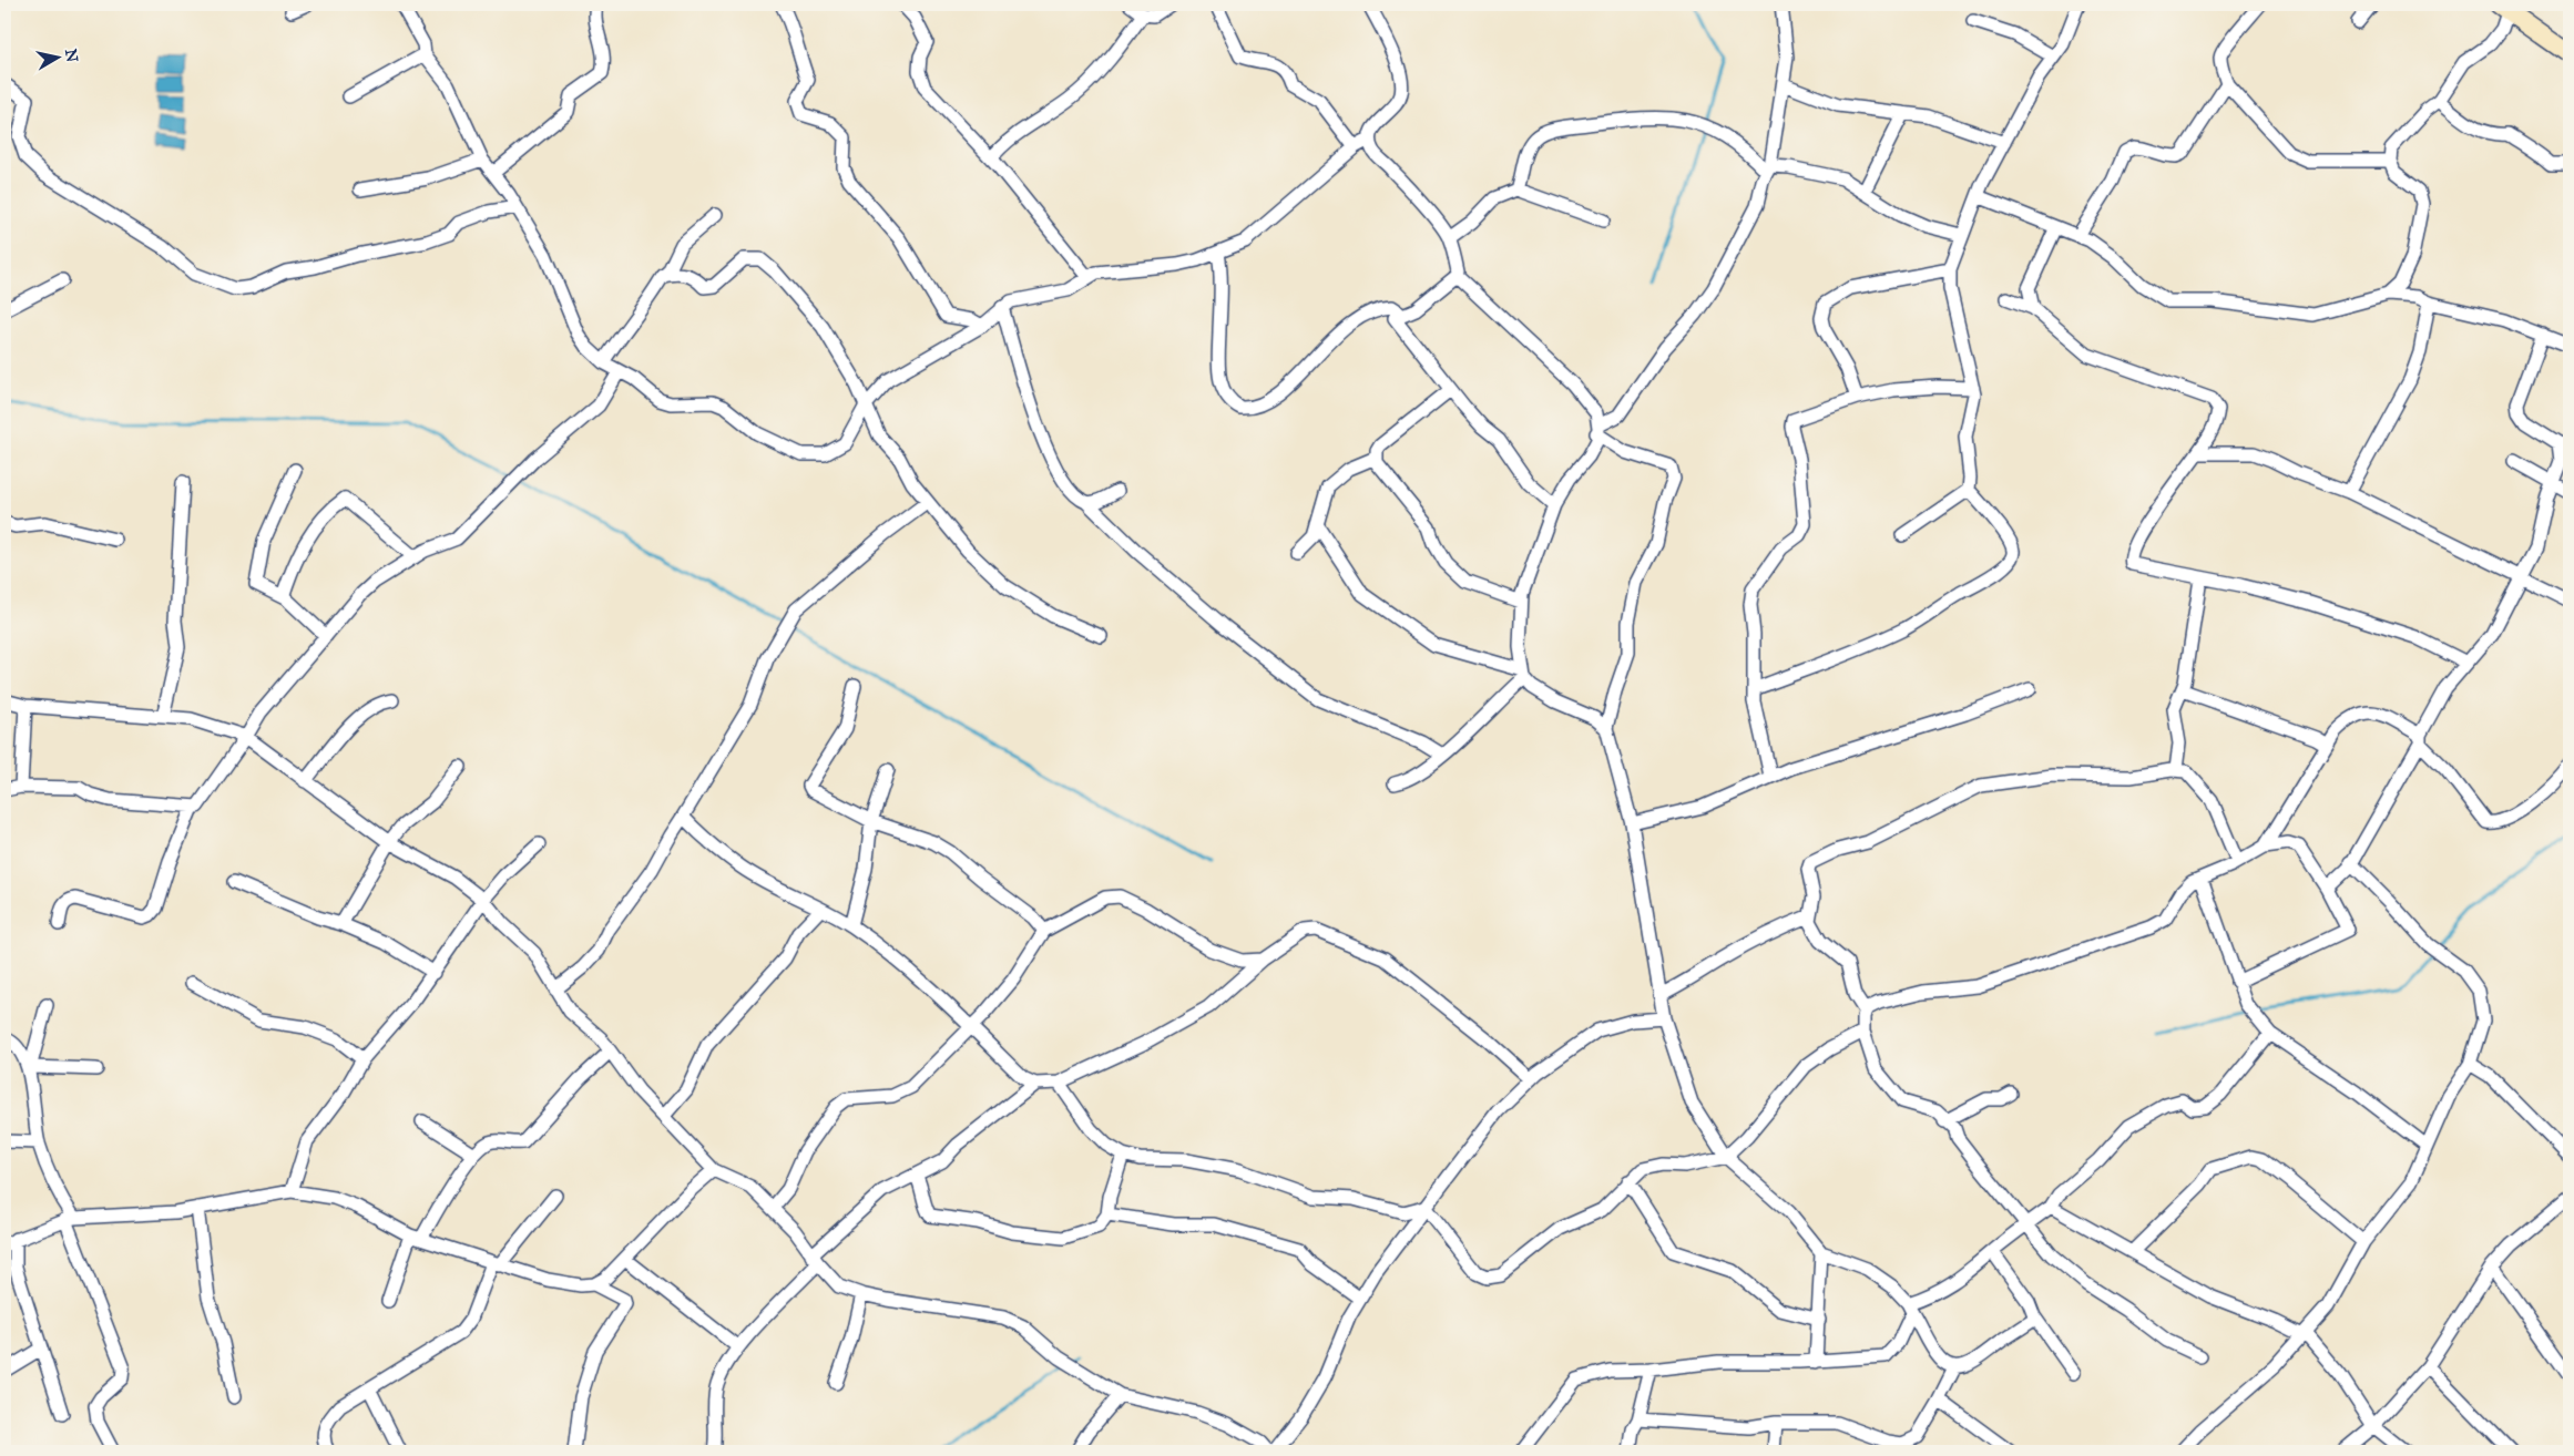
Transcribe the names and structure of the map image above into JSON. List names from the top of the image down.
{
  "north": "right"
}
